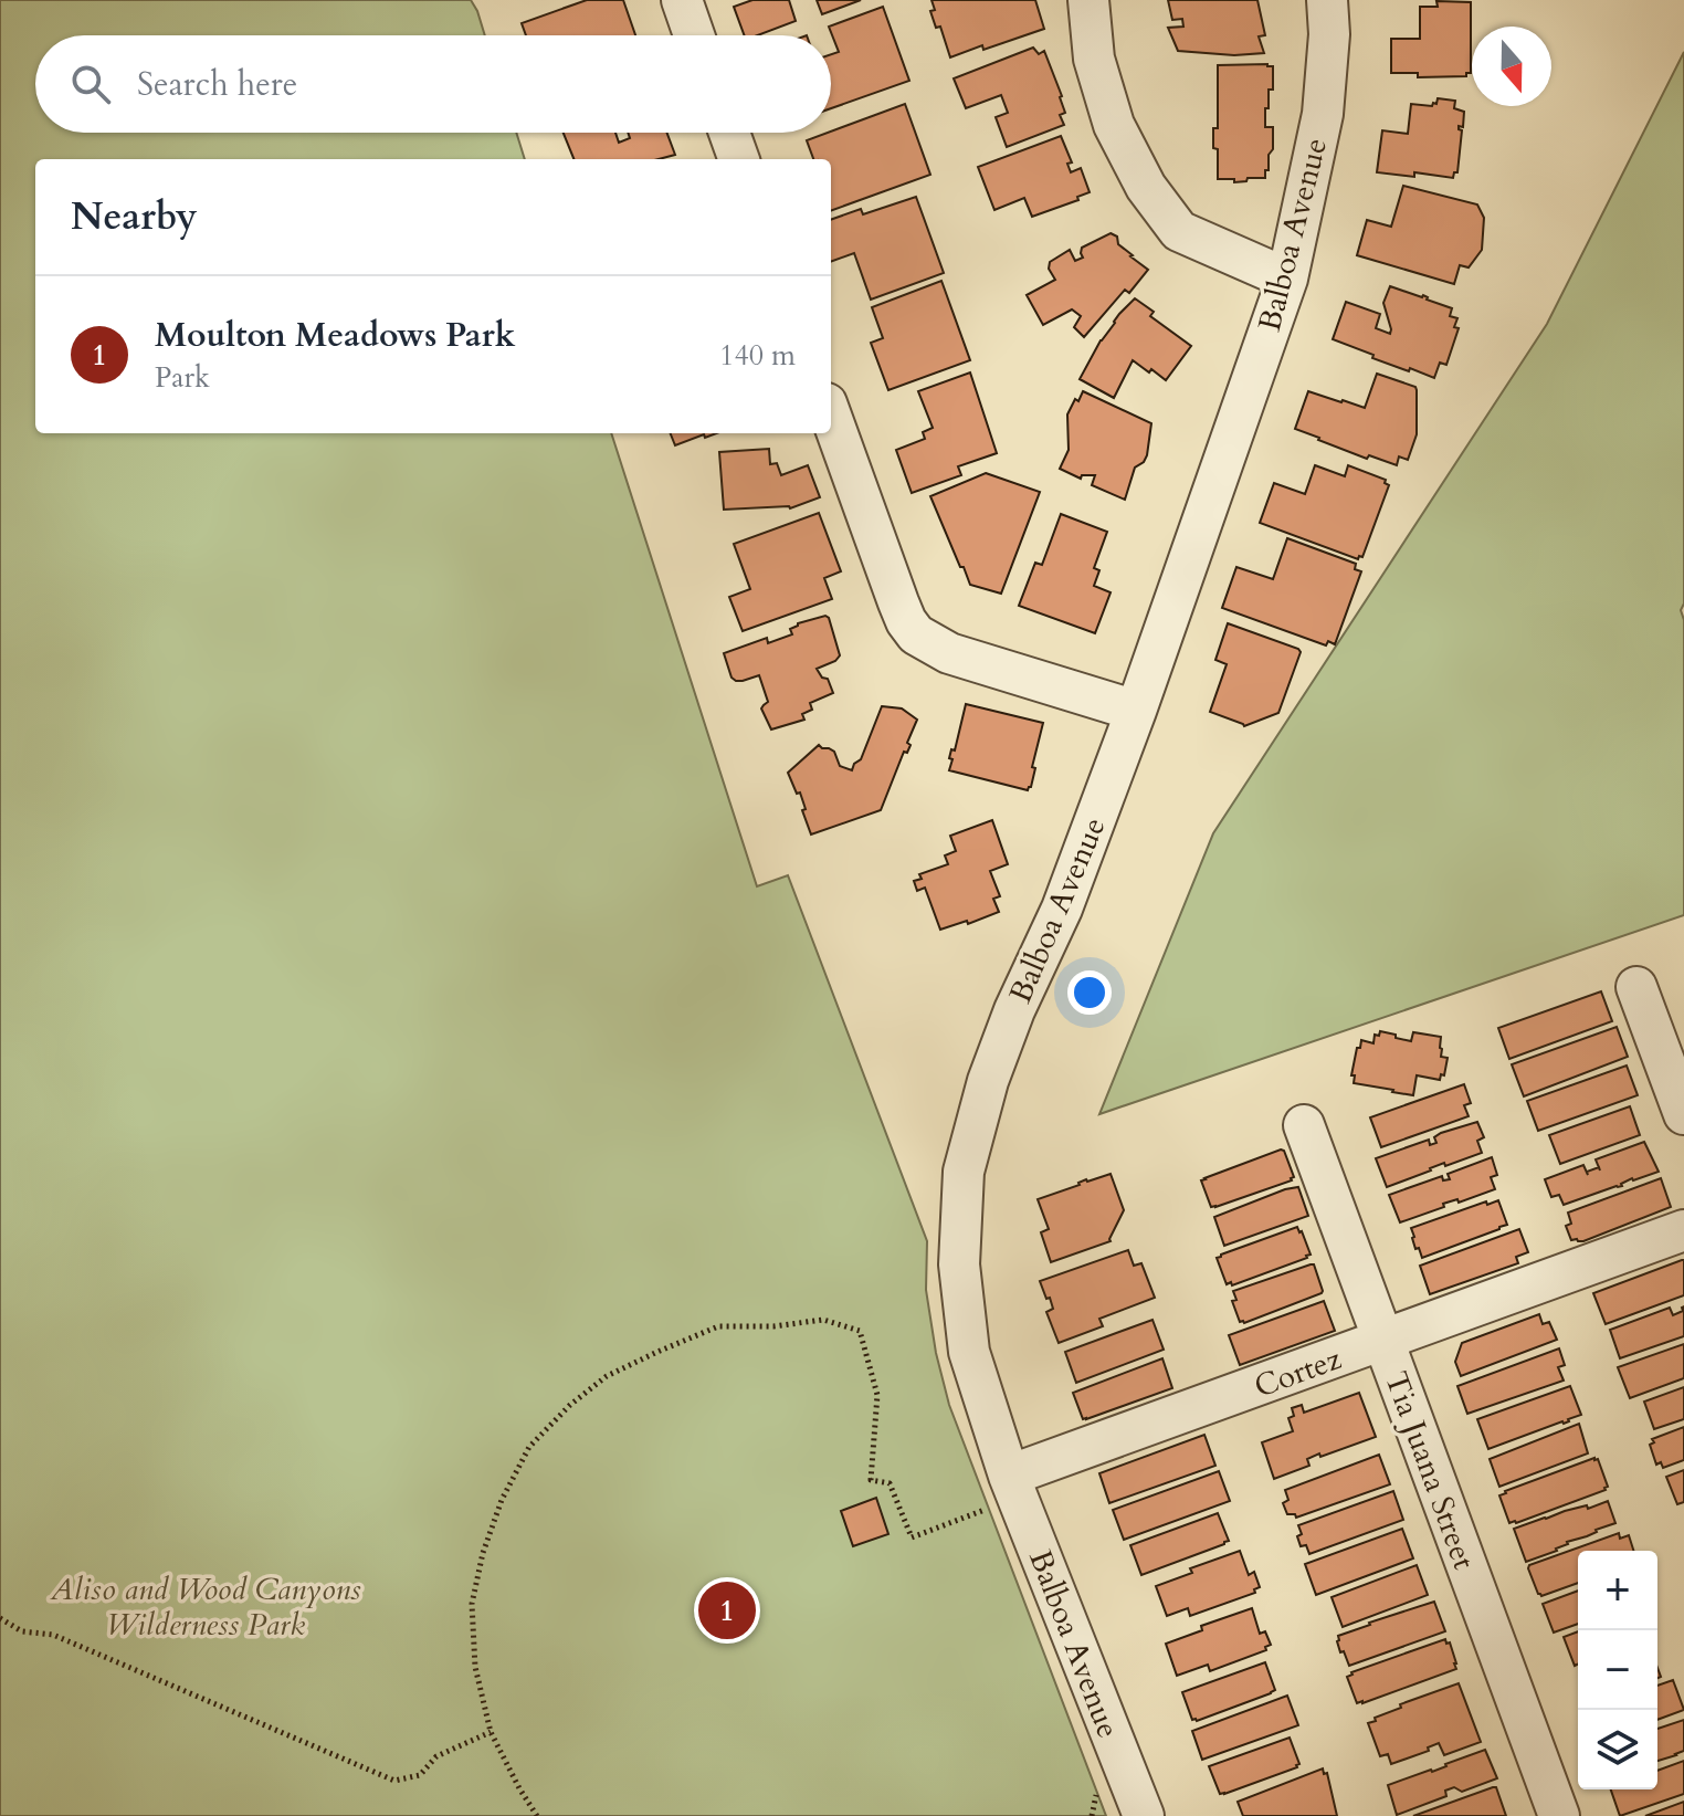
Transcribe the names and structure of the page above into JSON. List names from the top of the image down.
{
  "streets": {
    "street": ["Balboa Avenue", "Cortez", "Tia Juana Street"]
  },
  "crossings": [
    ["Balboa Avenue", "Cortez"],
    ["Cortez", "Tia Juana Street"]
  ],
  "parks": ["Aliso and Wood Canyons Wilderness Park"],
  "north": "bottom",
  "page": {
    "search": "Search here",
    "heading": "Nearby",
    "list": [
      {
        "mark": "1",
        "name": "Moulton Meadows Park",
        "note": "Park",
        "value": "140 m"
      }
    ],
    "map_buttons": ["+", "−"],
    "pins": "1"
  }
}
